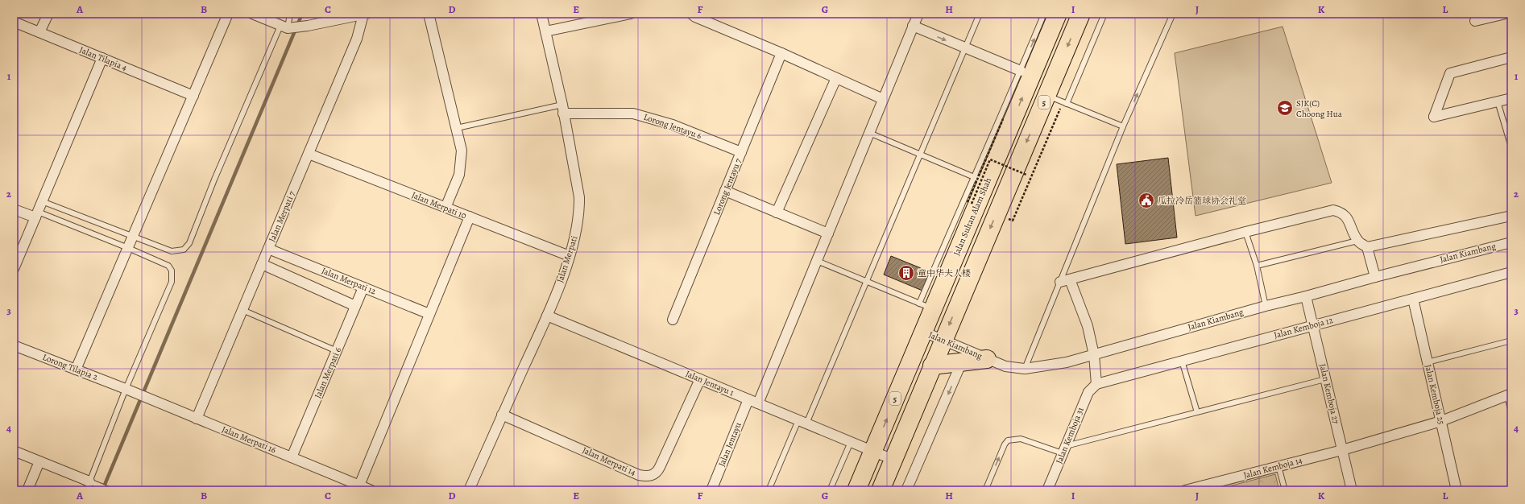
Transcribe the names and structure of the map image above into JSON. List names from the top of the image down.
{
  "streets": {
    "highway": ["5", "Jalan Sultan Alam Shah"],
    "street": [
      "Jalan Tilapia 4",
      "Lorong Jentayu 6",
      "Lorong Jentayu 7",
      "Jalan Merpati 10",
      "Jalan Merpati 7",
      "Jalan Kiambang",
      "Jalan Merpati",
      "Jalan Merpati 12",
      "Jalan Kemboja 12",
      "Lorong Tilapia 2",
      "Jalan Merpati 6",
      "Jalan Jentayu 1",
      "Jalan Kemboja 27",
      "Jalan Kemboja 25",
      "Jalan Kemboja 31",
      "Jalan Merpati 16",
      "Jalan Jentayu",
      "Jalan Merpati 14",
      "Jalan Kemboja 14"
    ]
  },
  "crossings": [
    ["5", "Jalan Kiambang"],
    ["5", "Jalan Jentayu 1"],
    ["Lorong Jentayu 6", "Lorong Jentayu 7"],
    ["Lorong Jentayu 6", "Jalan Merpati"],
    ["Jalan Merpati 10", "Jalan Merpati 7"],
    ["Jalan Merpati 10", "Jalan Merpati"],
    ["Jalan Merpati 7", "Jalan Merpati 12"],
    ["Jalan Merpati 7", "Jalan Merpati 16"],
    ["Jalan Sultan Alam Shah", "Jalan Kiambang"],
    ["Jalan Sultan Alam Shah", "Jalan Jentayu 1"],
    ["Jalan Kiambang", "Jalan Kemboja 27"],
    ["Jalan Merpati", "Jalan Jentayu 1"],
    ["Jalan Merpati", "Jalan Merpati 14"],
    ["Jalan Merpati 12", "Jalan Merpati 6"],
    ["Jalan Kemboja 12", "Jalan Kemboja 27"],
    ["Jalan Kemboja 12", "Jalan Kemboja 25"],
    ["Jalan Kemboja 12", "Jalan Kemboja 31"],
    ["Lorong Tilapia 2", "Jalan Merpati 16"],
    ["Jalan Merpati 6", "Jalan Merpati 16"],
    ["Jalan Jentayu 1", "Jalan Jentayu"],
    ["Jalan Jentayu 1", "Jalan Merpati 14"],
    ["Jalan Kemboja 27", "Jalan Kemboja 14"],
    ["Jalan Kemboja 25", "Jalan Kemboja 14"]
  ],
  "places": {
    "school or university": ["SJK(C) Choong Hua"],
    "public building": ["瓜拉冷岳篮球协会礼堂"],
    "building": ["童中华夫人楼"]
  },
  "grid": {
    "columns": [
      "A",
      "B",
      "C",
      "D",
      "E",
      "F",
      "G",
      "H",
      "I",
      "J",
      "K",
      "L"
    ],
    "rows": [
      "1",
      "2",
      "3",
      "4"
    ]
  }
}
